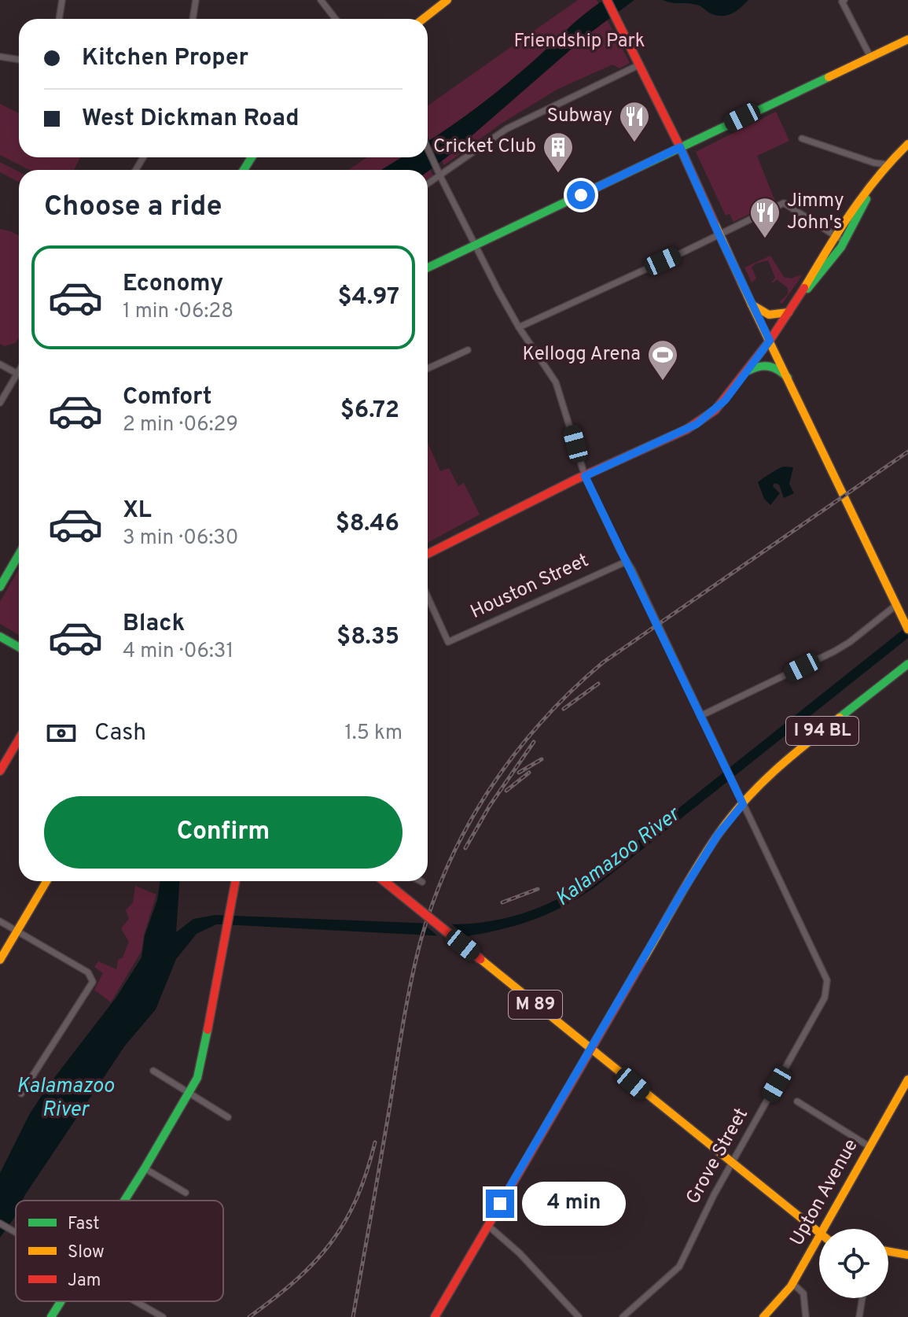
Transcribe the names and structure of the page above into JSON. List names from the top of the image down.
{
  "streets": {
    "main road": ["I 94 BL", "M 89", "Upton Avenue"],
    "street": ["Houston Street", "Grove Street"]
  },
  "crossings": [
    ["I 94 BL", "M 89"],
    ["I 94 BL", "Grove Street"]
  ],
  "water": ["Kalamazoo River"],
  "parks": ["Friendship Park"],
  "places": {
    "restaurant": ["Subway", "Jimmy John's"],
    "building": ["Cricket Club"],
    "sports": ["Kellogg Arena"]
  },
  "legend": ["Fast", "Slow", "Jam"],
  "page": {
    "banner": ["Kitchen Proper", "West Dickman Road"],
    "heading": "Choose a ride",
    "list": [
      {
        "name": "Economy",
        "note": "1 min · 06:28",
        "value": "$4.97"
      },
      {
        "name": "Comfort",
        "note": "2 min · 06:29",
        "value": "$6.72"
      },
      {
        "name": "XL",
        "note": "3 min · 06:30",
        "value": "$8.46"
      },
      {
        "name": "Black",
        "note": "4 min · 06:31",
        "value": "$8.35"
      }
    ],
    "pay": ["Cash", "1.5 km"],
    "buttons": "Confirm",
    "bubble": "4 min"
  }
}
